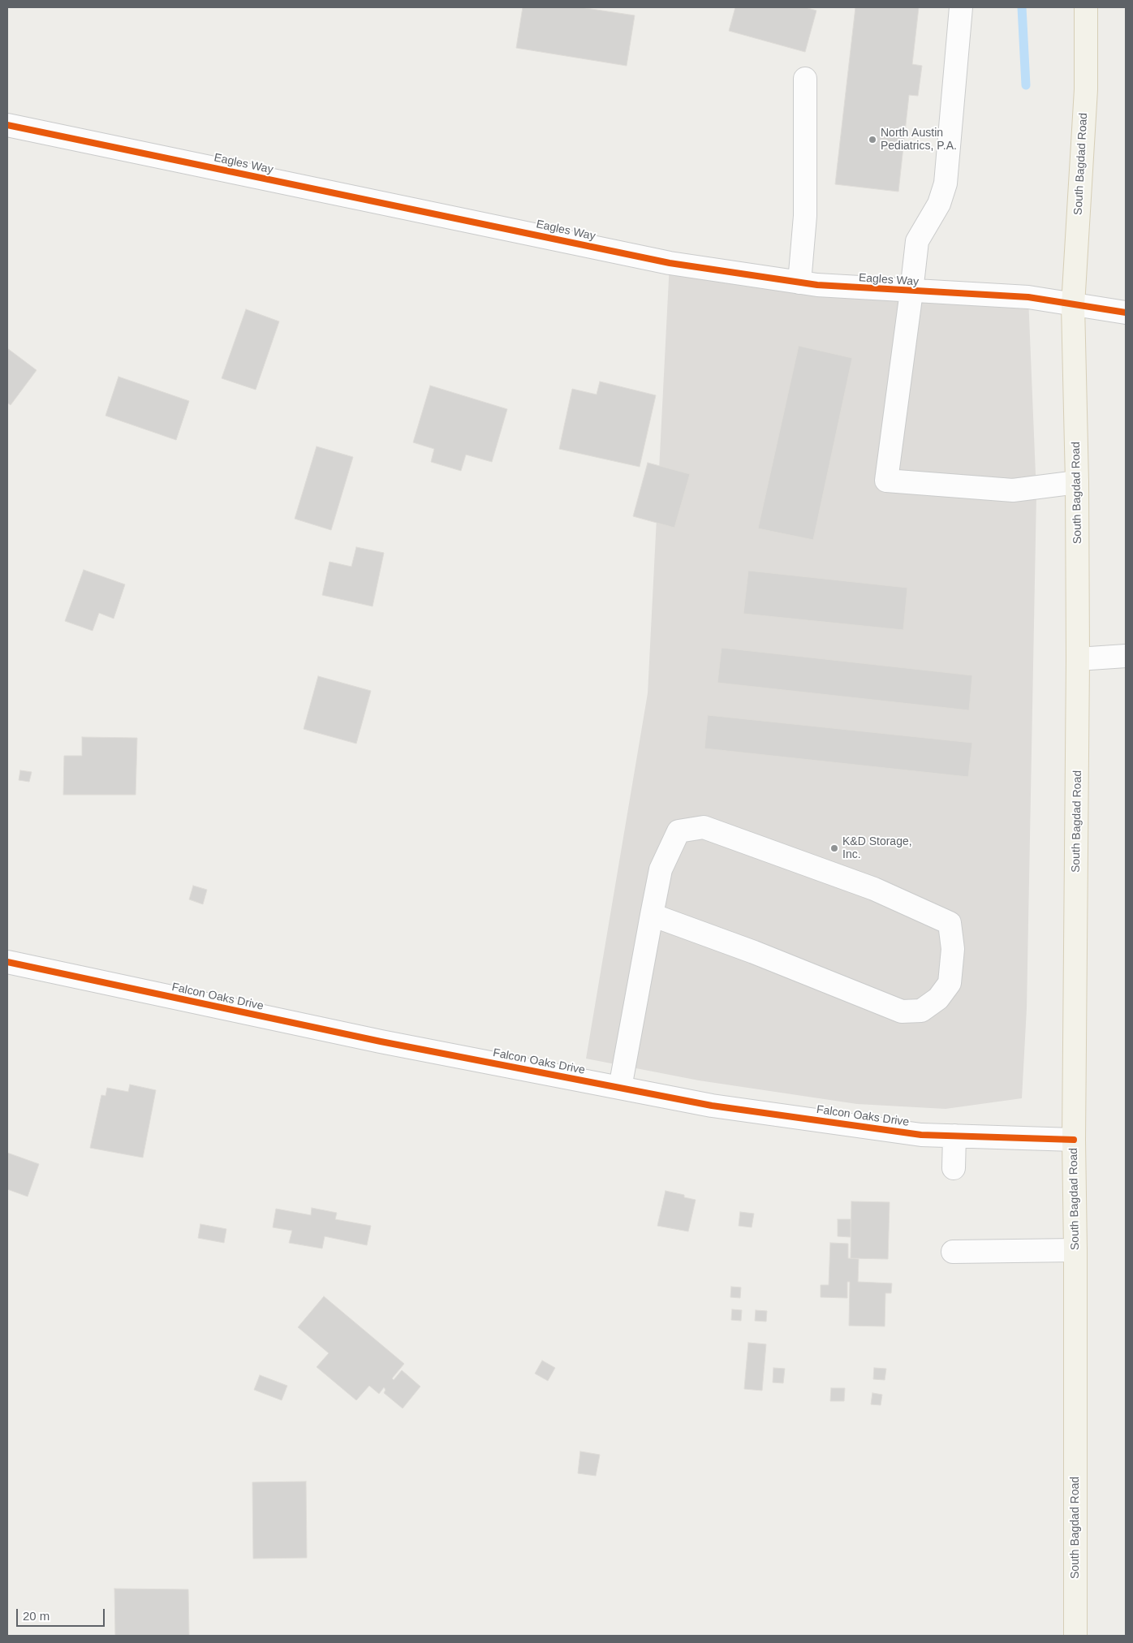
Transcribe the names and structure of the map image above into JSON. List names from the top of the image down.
{
  "streets": {
    "main road": ["South Bagdad Road"],
    "street": ["Eagles Way", "Falcon Oaks Drive"]
  },
  "crossings": [
    ["Eagles Way", "South Bagdad Road"],
    ["South Bagdad Road", "Falcon Oaks Drive"]
  ],
  "places": ["North Austin Pediatrics, P.A.", "K&D Storage, Inc."],
  "scale_bar": "20 m"
}
